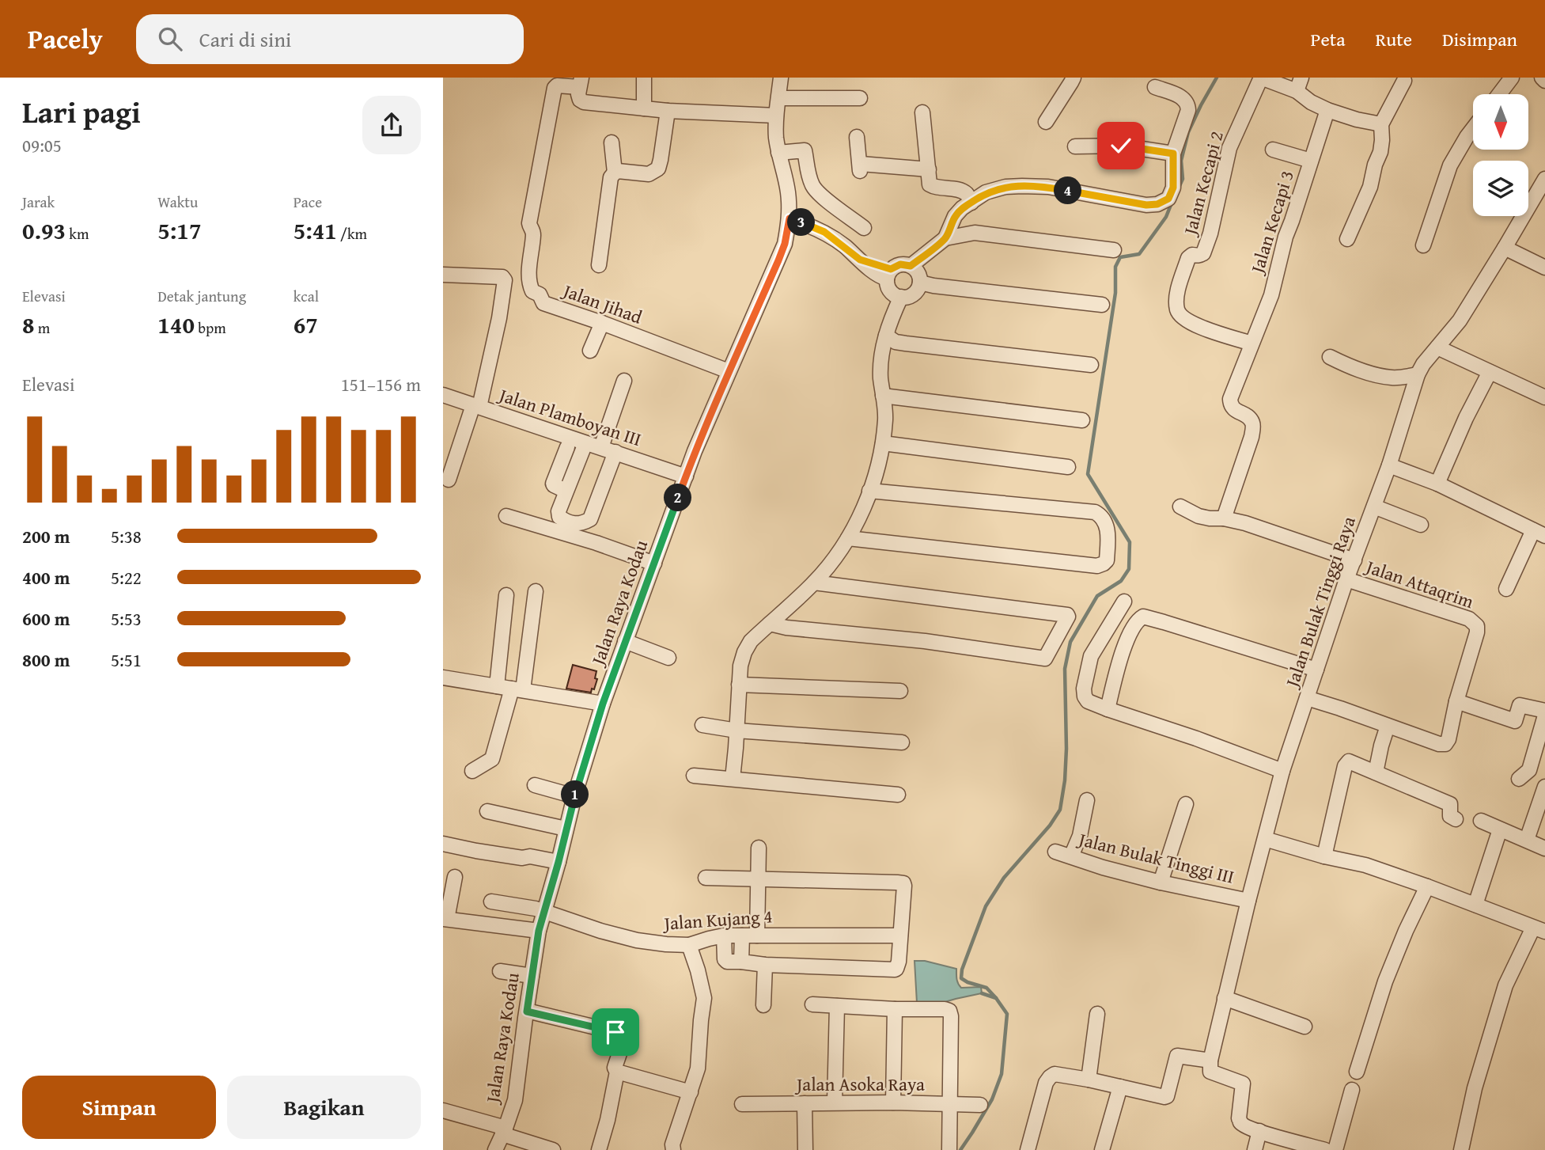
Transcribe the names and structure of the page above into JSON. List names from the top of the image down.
{
  "streets": {
    "street": [
      "Jalan Kecapi 2",
      "Jalan Kecapi 3",
      "Jalan Jihad",
      "Jalan Plamboyan III",
      "Jalan Attaqrim",
      "Jalan Bulak Tinggi Raya",
      "Jalan Raya Kodau",
      "Jalan Bulak Tinggi III",
      "Jalan Kujang 4",
      "Jalan Asoka Raya"
    ]
  },
  "crossings": [
    ["Jalan Kecapi 2", "Jalan Kecapi 3"],
    ["Jalan Jihad", "Jalan Raya Kodau"],
    ["Jalan Plamboyan III", "Jalan Raya Kodau"],
    ["Jalan Attaqrim", "Jalan Bulak Tinggi Raya"],
    ["Jalan Bulak Tinggi Raya", "Jalan Bulak Tinggi III"],
    ["Jalan Raya Kodau", "Jalan Kujang 4"]
  ],
  "north": "bottom",
  "page": {
    "header": "Pacely",
    "search": "Cari di sini",
    "nav": ["Peta", "Rute", "Disimpan"],
    "heading": ["Lari pagi", "09:05"],
    "stats": [
      ["Jarak", "0.93 km"],
      ["Waktu", "5:17"],
      ["Pace", "5:41 /km"],
      ["Elevasi", "8 m"],
      ["Detak jantung", "140 bpm"],
      ["kcal", "67"]
    ],
    "pins": [
      "4",
      "3",
      "2",
      "1"
    ],
    "chart": ["Elevasi", "151–156 m"],
    "list": [
      {
        "name": "200 m",
        "note": "5:38"
      },
      {
        "name": "400 m",
        "note": "5:22"
      },
      {
        "name": "600 m",
        "note": "5:53"
      },
      {
        "name": "800 m",
        "note": "5:51"
      }
    ],
    "buttons": ["Simpan", "Bagikan"]
  }
}
